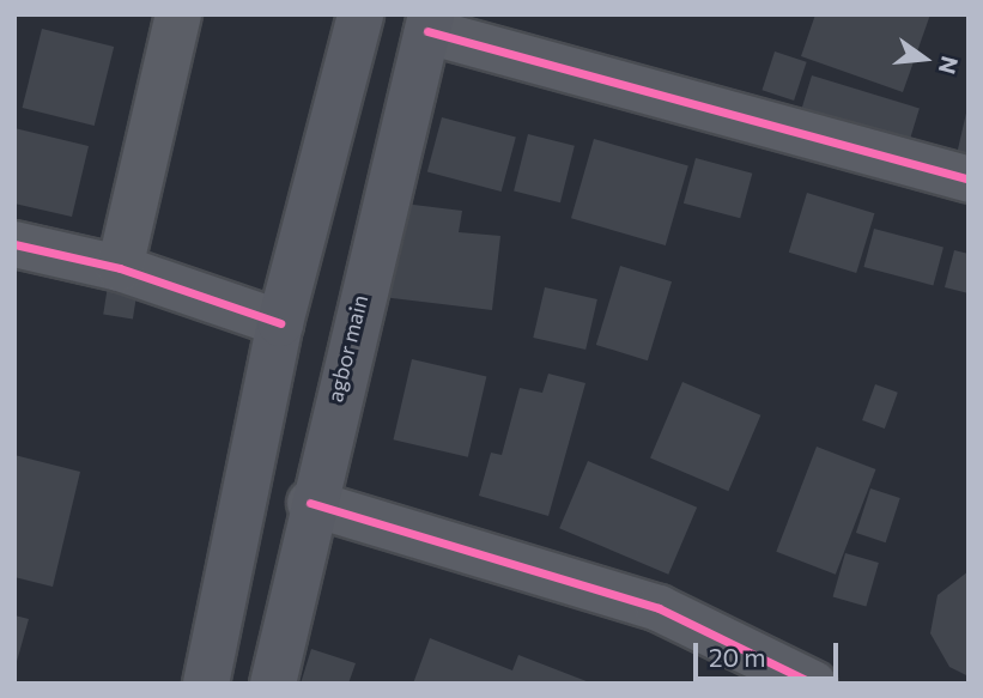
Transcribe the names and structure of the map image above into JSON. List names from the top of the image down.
{
  "streets": {
    "main road": ["agbor main"]
  },
  "scale_bar": "20 m",
  "north": "right"
}
